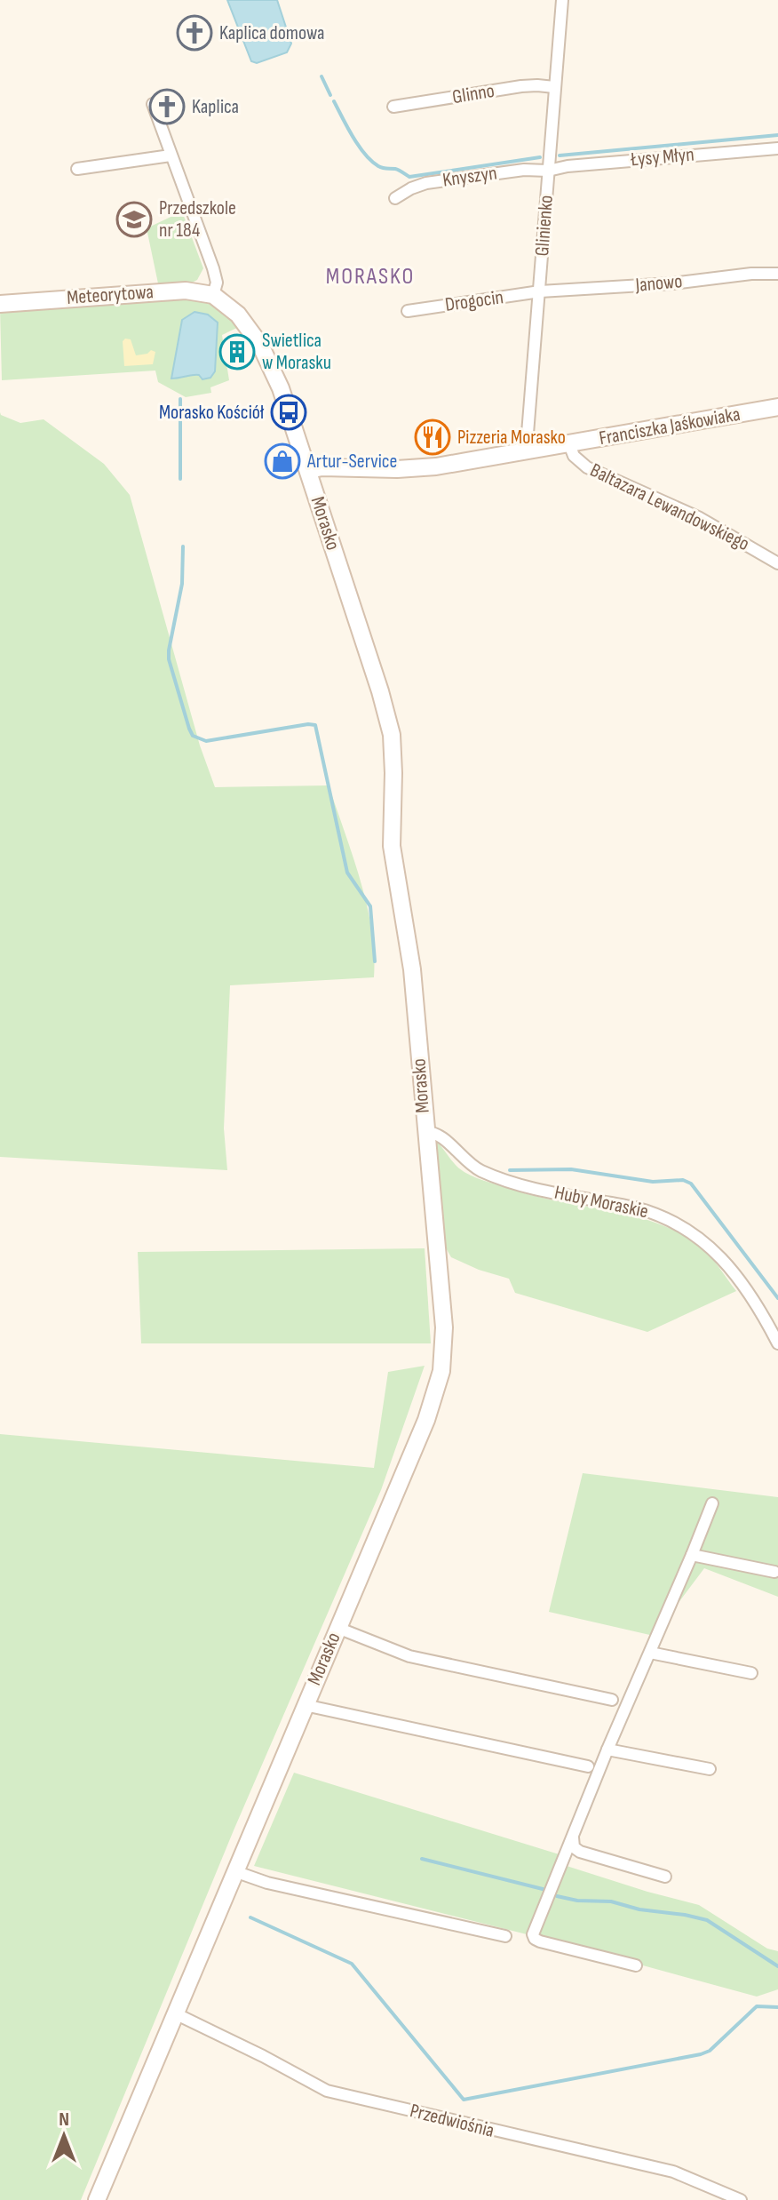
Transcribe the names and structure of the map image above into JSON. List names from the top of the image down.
{
  "streets": {
    "street": [
      "Glinno",
      "Łysy Młyn",
      "Knyszyn",
      "Glinienko",
      "Janowo",
      "Meteorytowa",
      "Drogocin",
      "Franciszka Jaśkowiaka",
      "Baltazara Lewandowskiego",
      "Morasko",
      "Huby Moraskie",
      "Przedwiośnia"
    ]
  },
  "crossings": [
    ["Glinno", "Glinienko"],
    ["Łysy Młyn", "Knyszyn"],
    ["Łysy Młyn", "Glinienko"],
    ["Knyszyn", "Glinienko"],
    ["Glinienko", "Janowo"],
    ["Glinienko", "Drogocin"],
    ["Glinienko", "Franciszka Jaśkowiaka"],
    ["Janowo", "Drogocin"],
    ["Meteorytowa", "Morasko"],
    ["Franciszka Jaśkowiaka", "Baltazara Lewandowskiego"],
    ["Franciszka Jaśkowiaka", "Morasko"],
    ["Morasko", "Huby Moraskie"],
    ["Morasko", "Przedwiośnia"]
  ],
  "districts": ["MORASKO"],
  "places": {
    "church": ["Kaplica domowa", "Kaplica"],
    "school or university": ["Przedszkole nr 184"],
    "building": ["Swietlica w Morasku"],
    "bus stop": ["Morasko Kościół"],
    "restaurant": ["Pizzeria Morasko"],
    "shop": ["Artur-Service"]
  },
  "north": "top"
}
